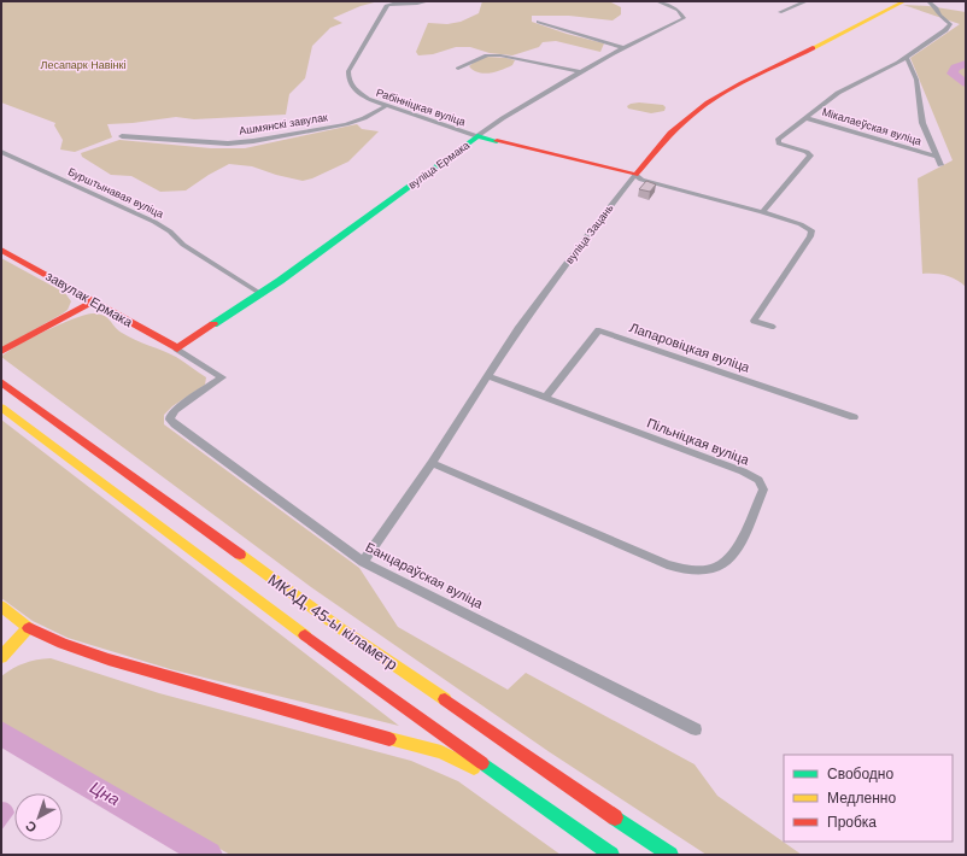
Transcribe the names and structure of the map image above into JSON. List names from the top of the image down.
{
  "streets": {
    "main road": [
      "вуліца Ермака",
      "вуліца Зацань",
      "завулак Ермака",
      "МКАД, 45-ы кіламетр"
    ],
    "street": [
      "Рабінніцкая вуліца",
      "Ашмянскі завулак",
      "Мікалаеўская вуліца",
      "Бурштынавая вуліца",
      "Лапаровіцкая вуліца",
      "Пільніцкая вуліца",
      "Банцараўская вуліца"
    ]
  },
  "crossings": [
    ["Рабінніцкая вуліца", "Ашмянскі завулак"],
    ["Рабінніцкая вуліца", "вуліца Ермака"],
    ["вуліца Ермака", "Бурштынавая вуліца"],
    ["вуліца Ермака", "завулак Ермака"],
    ["вуліца Ермака", "Банцараўская вуліца"],
    ["вуліца Зацань", "Пільніцкая вуліца"],
    ["вуліца Зацань", "Банцараўская вуліца"],
    ["завулак Ермака", "Банцараўская вуліца"],
    ["Лапаровіцкая вуліца", "Пільніцкая вуліца"]
  ],
  "water": ["Цна"],
  "parks": ["Лесапарк Навінкі"],
  "legend": ["Свободно", "Медленно", "Пробка"],
  "north": "bottom left"
}
